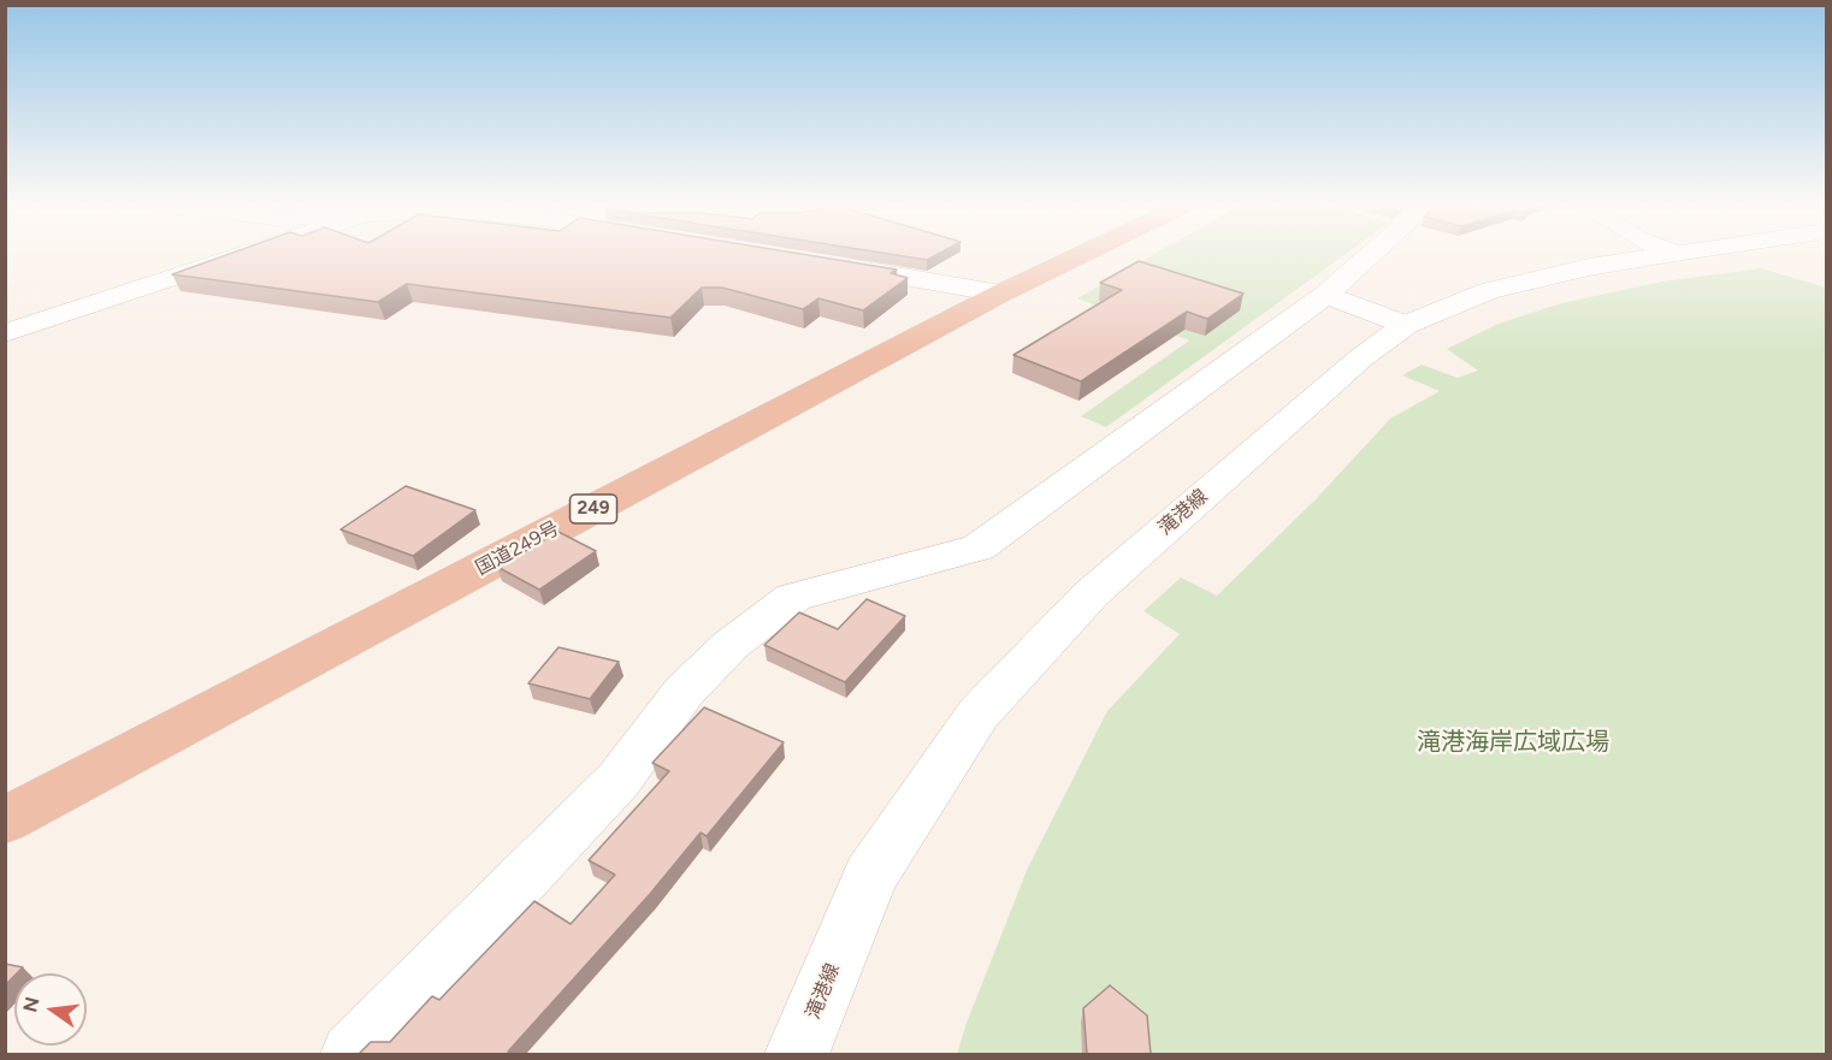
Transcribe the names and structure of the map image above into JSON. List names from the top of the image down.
{
  "streets": {
    "highway": ["249", "国道249号"],
    "street": ["滝港線"]
  },
  "parks": ["滝港海岸広域広場"],
  "north": "left"
}
